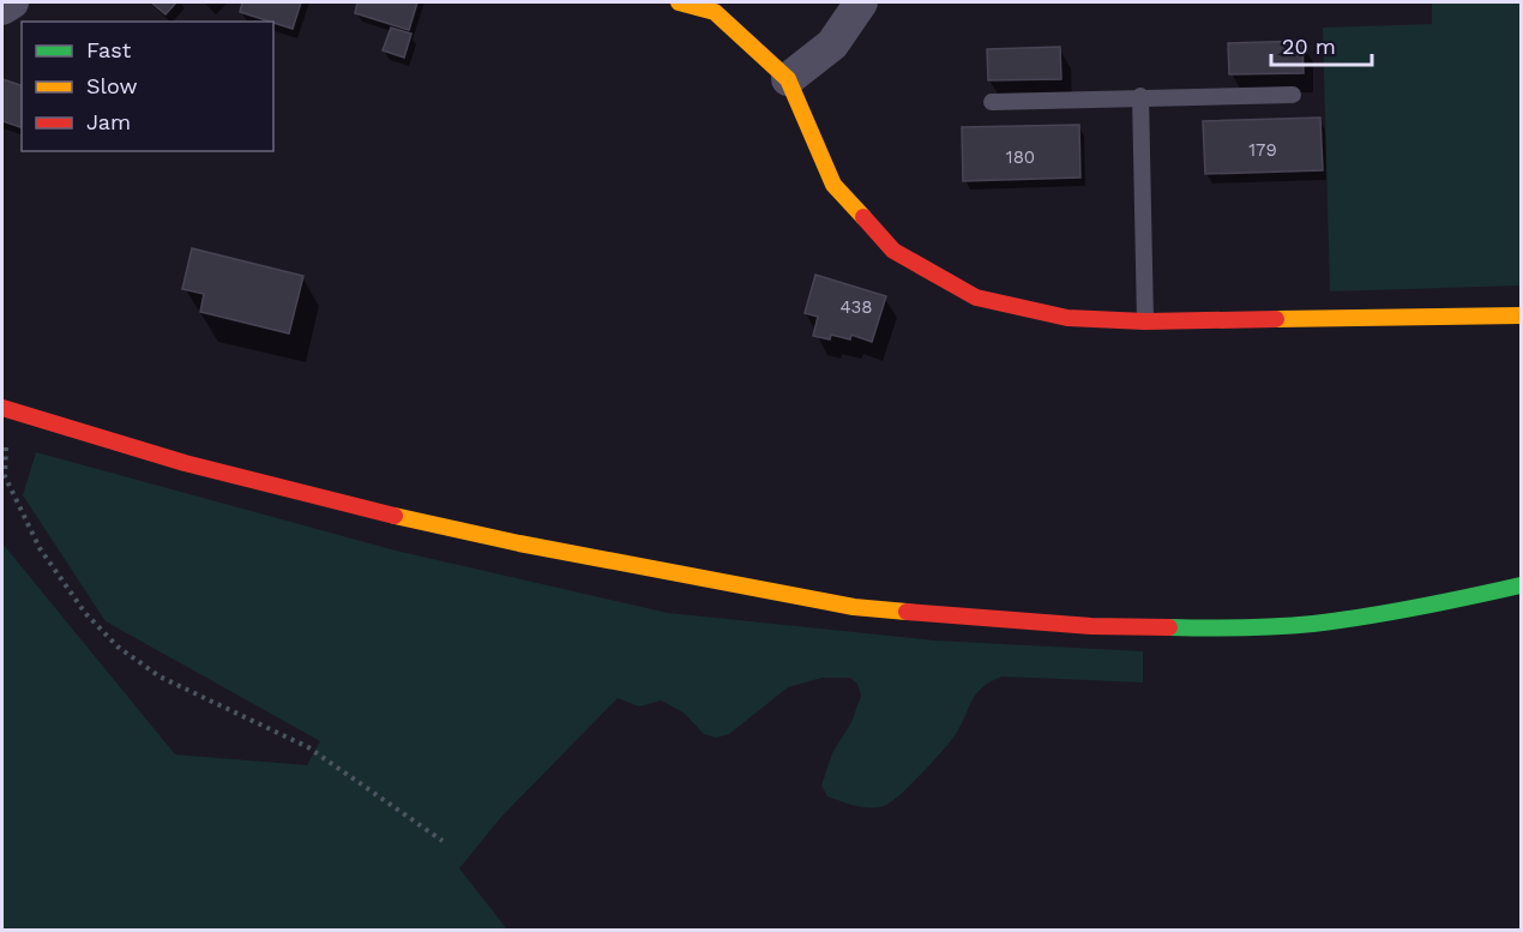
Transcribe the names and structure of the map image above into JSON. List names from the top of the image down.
{
  "house_numbers": ["179", "180", "438"],
  "legend": ["Fast", "Slow", "Jam"],
  "scale_bar": "20 m"
}
